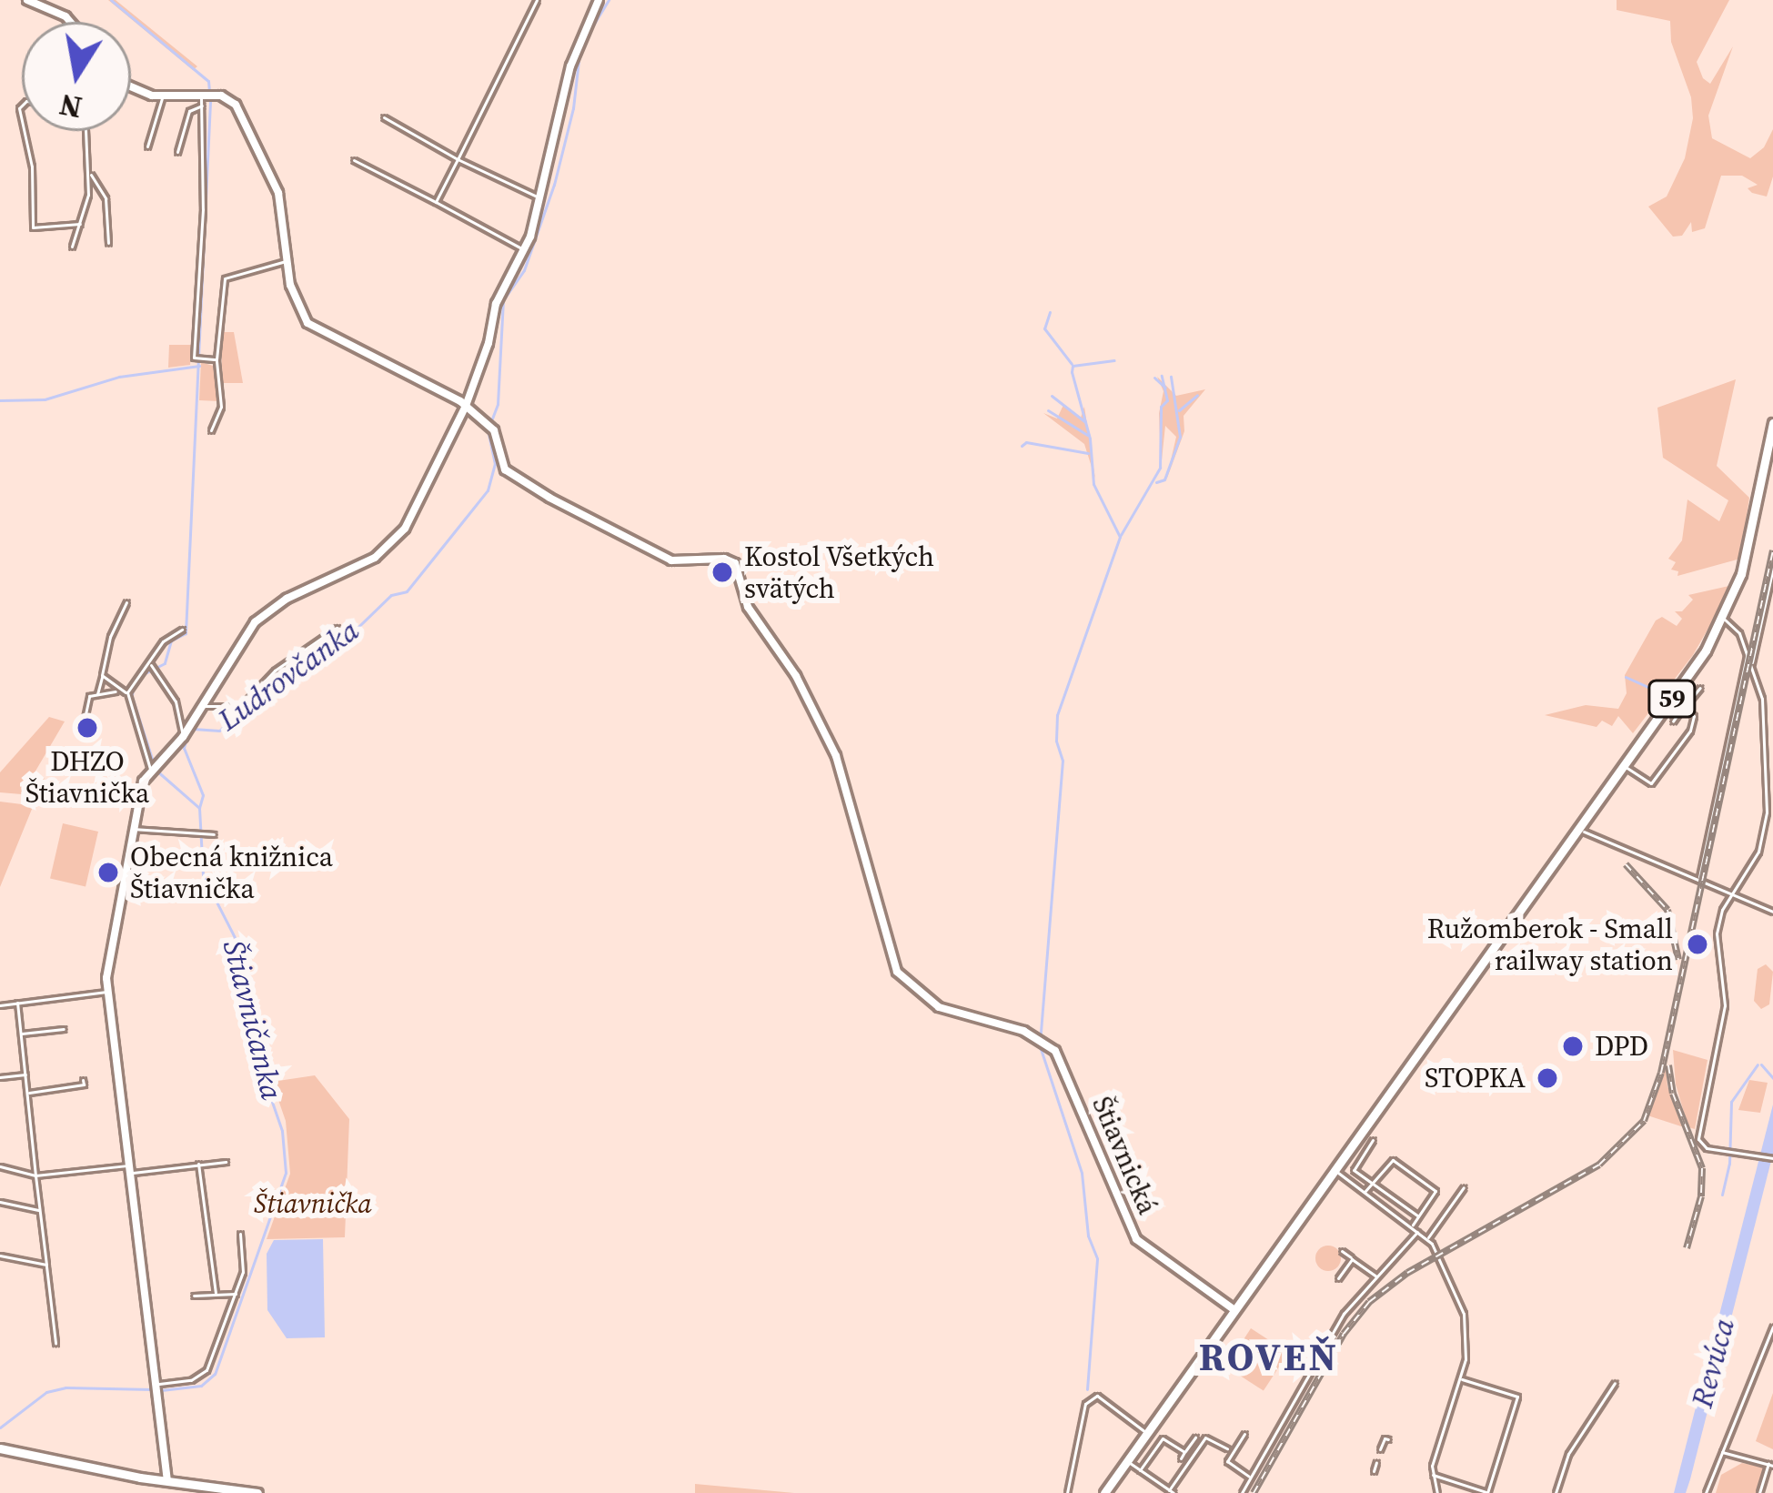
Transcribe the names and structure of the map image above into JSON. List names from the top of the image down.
{
  "streets": {
    "main road": ["59"],
    "street": ["Štiavnická"]
  },
  "crossings": [
    ["59", "Štiavnická"]
  ],
  "districts": ["ROVEŇ"],
  "water": ["Ludrovčanka", "Štiavničanka", "Revúca"],
  "parks": ["Štiavnička"],
  "places": [
    "Kostol Všetkých svätých",
    "DHZO Štiavnička",
    "Obecná knižnica Štiavnička",
    "Ružomberok - Small railway station",
    "DPD",
    "STOPKA"
  ],
  "north": "bottom"
}
